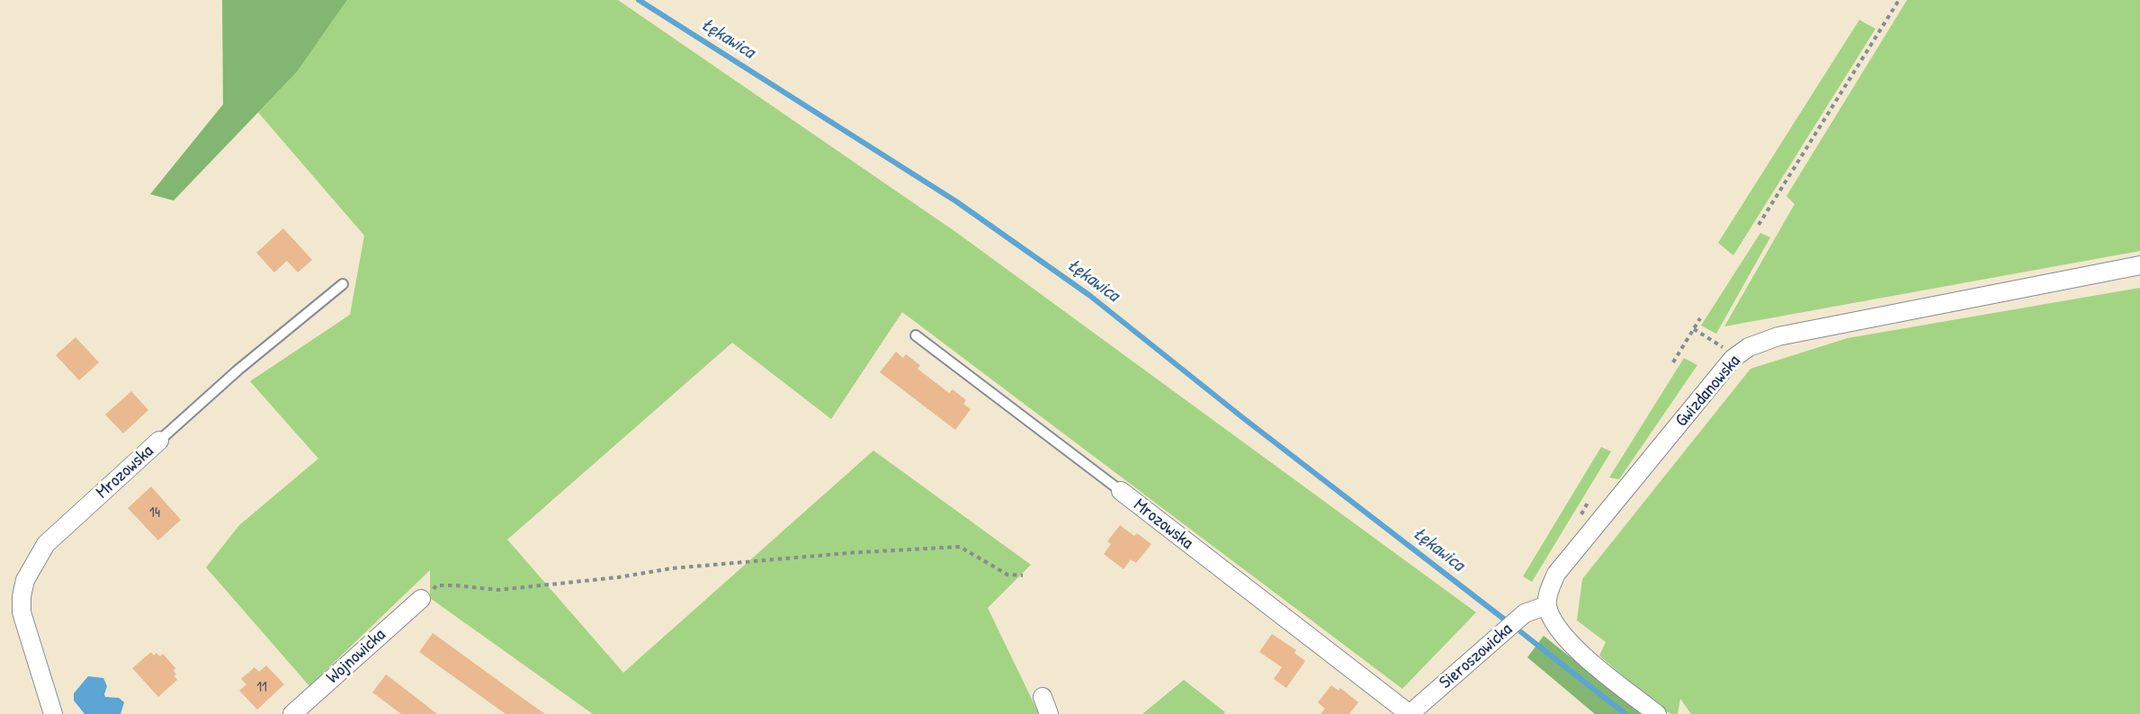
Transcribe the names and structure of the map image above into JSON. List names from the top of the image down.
{
  "streets": {
    "street": [
      "Gwizdanowska",
      "Mrozowska",
      "Wojnowicka",
      "Sieroszowicka"
    ]
  },
  "crossings": [
    ["Gwizdanowska", "Sieroszowicka"],
    ["Mrozowska", "Sieroszowicka"]
  ],
  "water": ["Łękawica"],
  "house_numbers": ["14", "11"]
}
